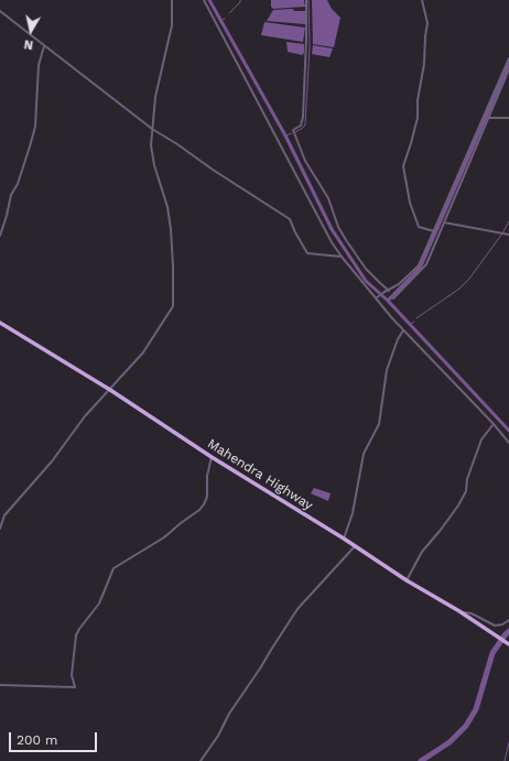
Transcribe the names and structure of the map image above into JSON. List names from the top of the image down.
{
  "streets": {
    "highway": ["Mahendra Highway"]
  },
  "scale_bar": "200 m",
  "north": "bottom"
}
